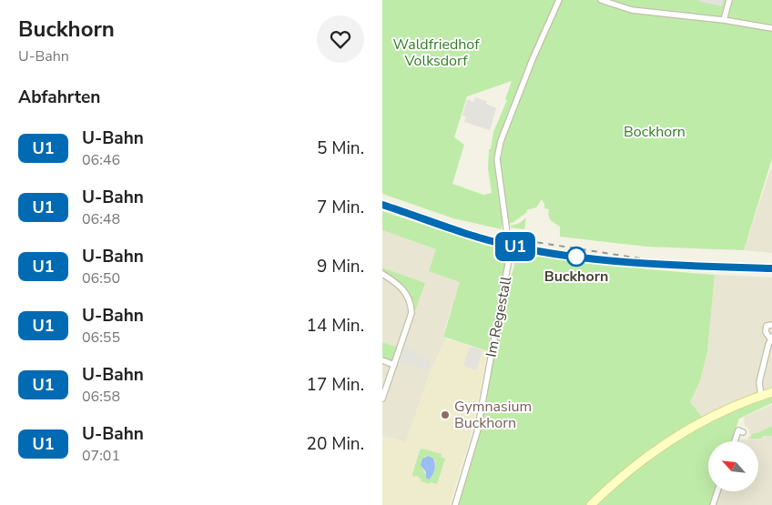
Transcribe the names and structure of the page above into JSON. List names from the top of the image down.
{
  "streets": {
    "street": ["Im Regestall"]
  },
  "parks": ["Waldfriedhof Volksdorf", "Bockhorn"],
  "places": ["Buckhorn", "Gymnasium Buckhorn"],
  "lines": ["metro line U1"],
  "north": "top left",
  "page": {
    "heading": [
      ["Buckhorn", "U-Bahn"],
      "Abfahrten"
    ],
    "on_map": "U1",
    "list": [
      {
        "mark": "U1",
        "name": "U-Bahn",
        "note": "06:46",
        "value": "5 Min."
      },
      {
        "mark": "U1",
        "name": "U-Bahn",
        "note": "06:48",
        "value": "7 Min."
      },
      {
        "mark": "U1",
        "name": "U-Bahn",
        "note": "06:50",
        "value": "9 Min."
      },
      {
        "mark": "U1",
        "name": "U-Bahn",
        "note": "06:55",
        "value": "14 Min."
      },
      {
        "mark": "U1",
        "name": "U-Bahn",
        "note": "06:58",
        "value": "17 Min."
      },
      {
        "mark": "U1",
        "name": "U-Bahn",
        "note": "07:01",
        "value": "20 Min."
      }
    ]
  }
}
